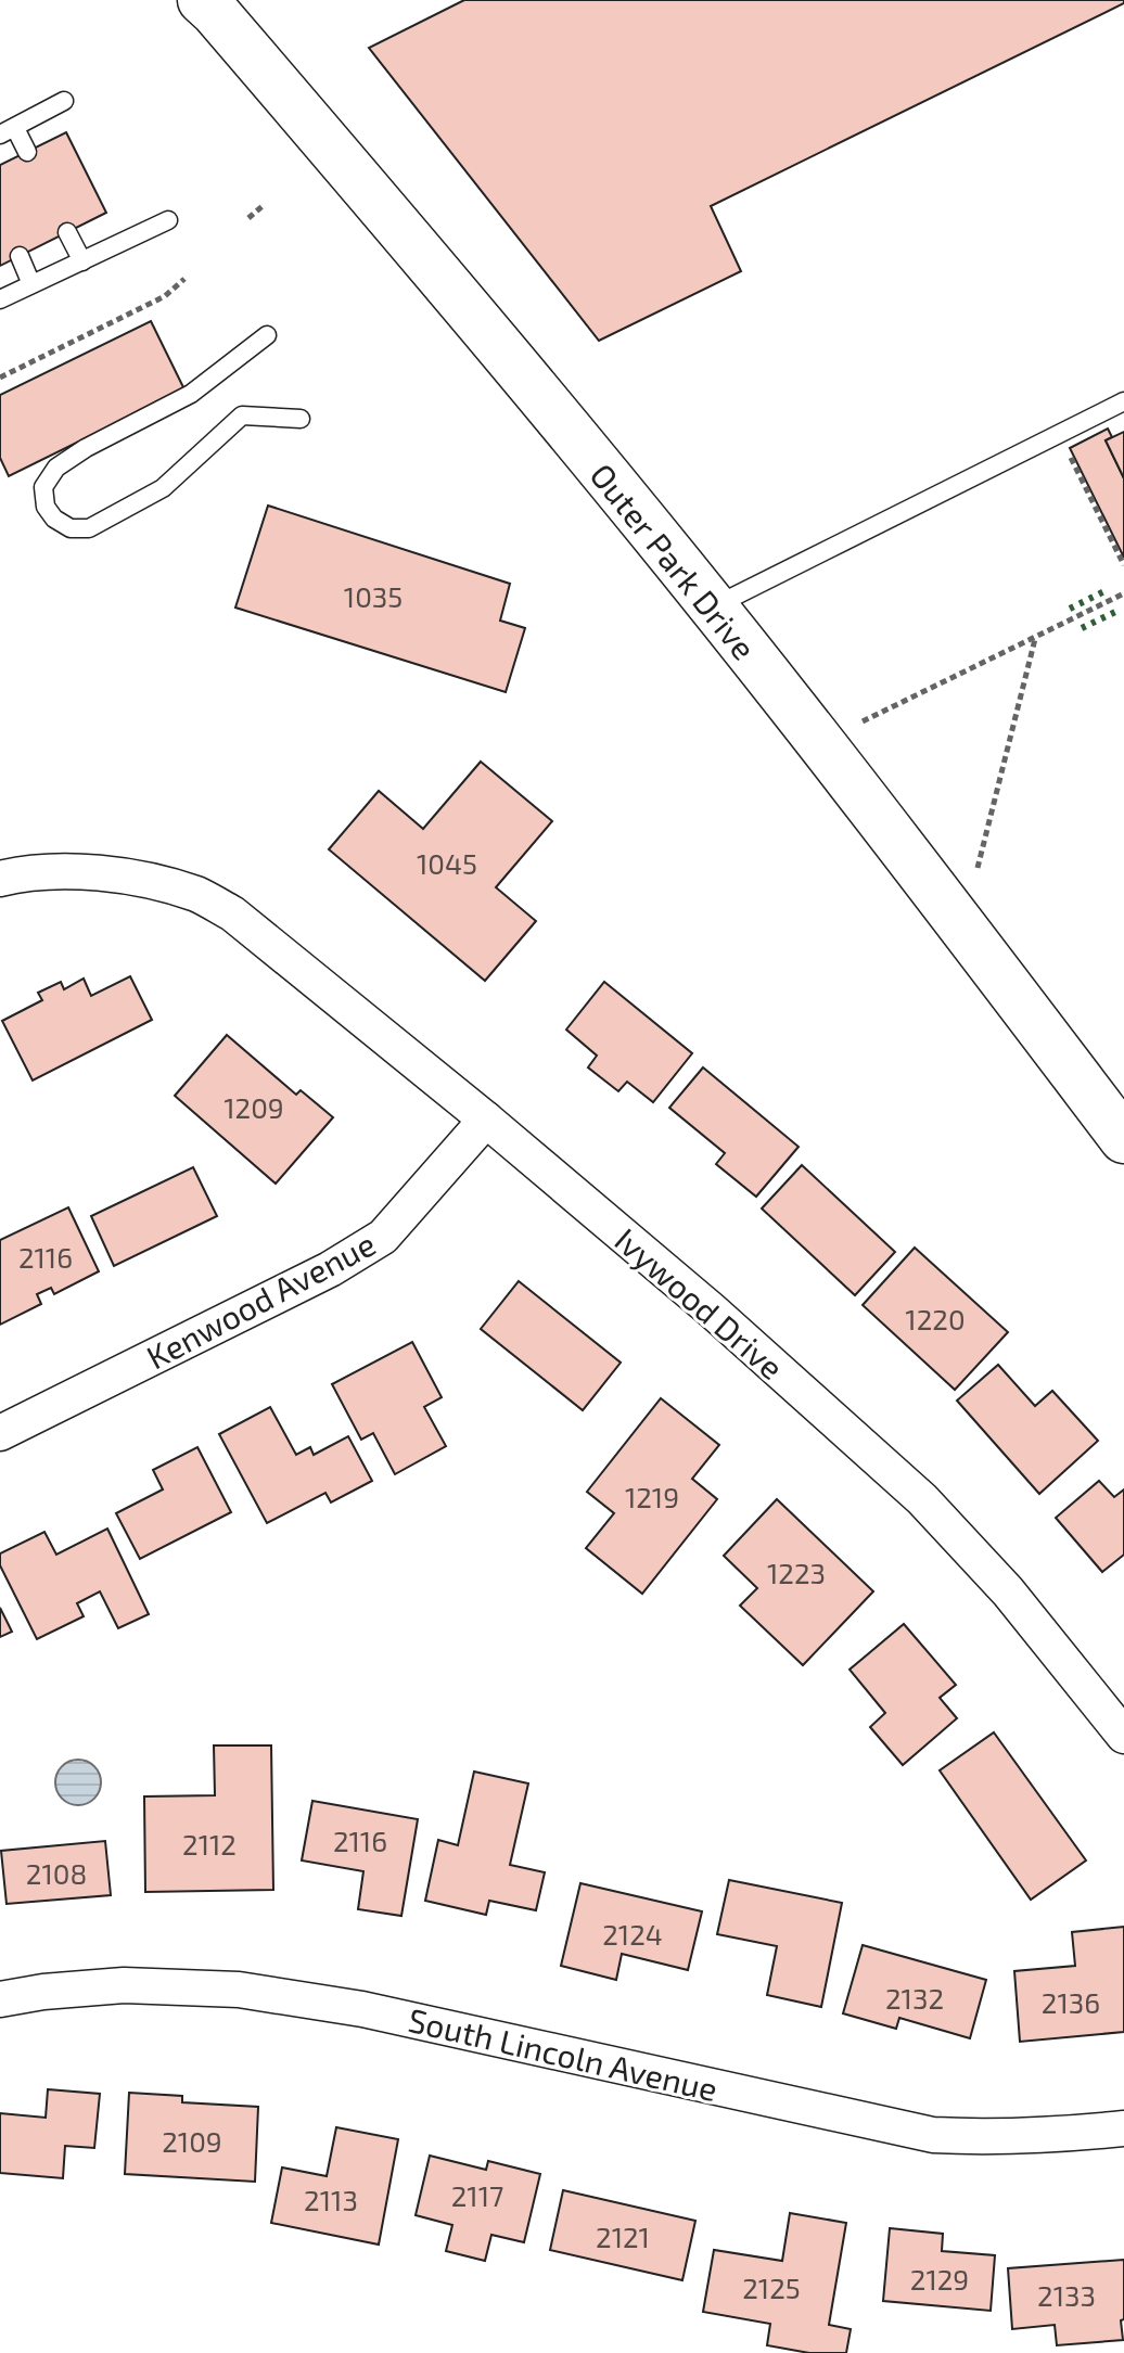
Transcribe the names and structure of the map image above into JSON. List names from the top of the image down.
{
  "streets": {
    "street": [
      "Outer Park Drive",
      "Kenwood Avenue",
      "Ivywood Drive",
      "South Lincoln Avenue"
    ]
  },
  "crossings": [
    ["Kenwood Avenue", "Ivywood Drive"]
  ],
  "house_numbers": [
    "1035",
    "1045",
    "1209",
    "2116",
    "1220",
    "1219",
    "1223",
    "2116",
    "2112",
    "2108",
    "2124",
    "2132",
    "2136",
    "2109",
    "2117",
    "2113",
    "2121",
    "2129",
    "2125",
    "2133"
  ]
}
